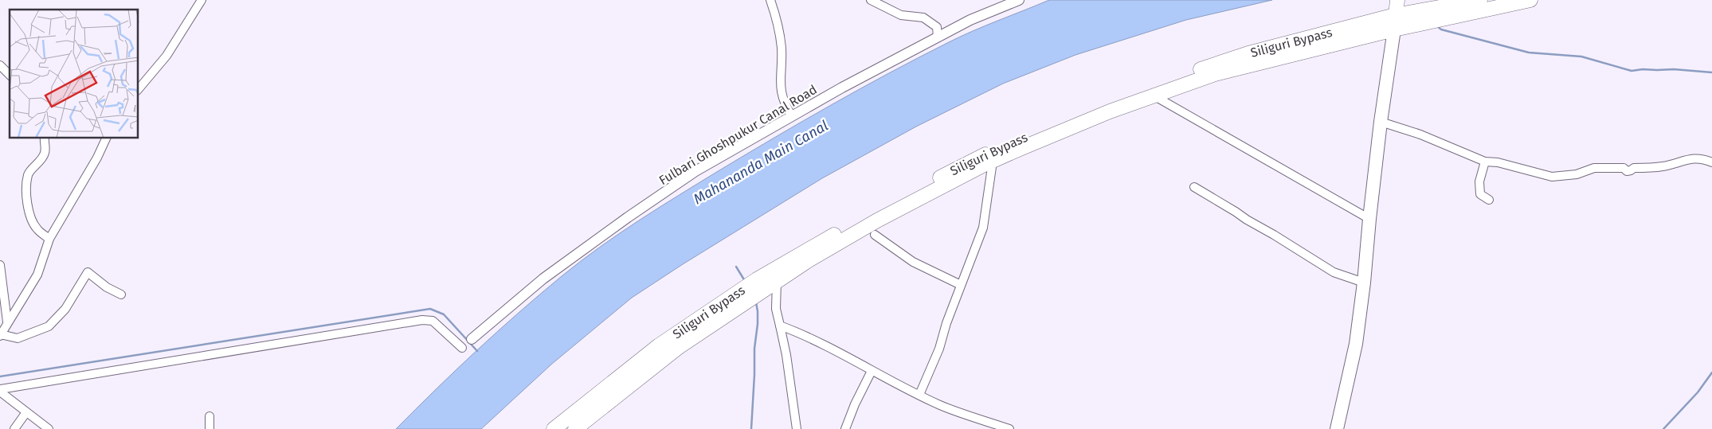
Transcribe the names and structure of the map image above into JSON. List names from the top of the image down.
{
  "streets": {
    "highway": ["Siliguri Bypass"],
    "street": ["Fulbari Ghoshpukur Canal Road"]
  },
  "water": ["Mahananda Main Canal"]
}
